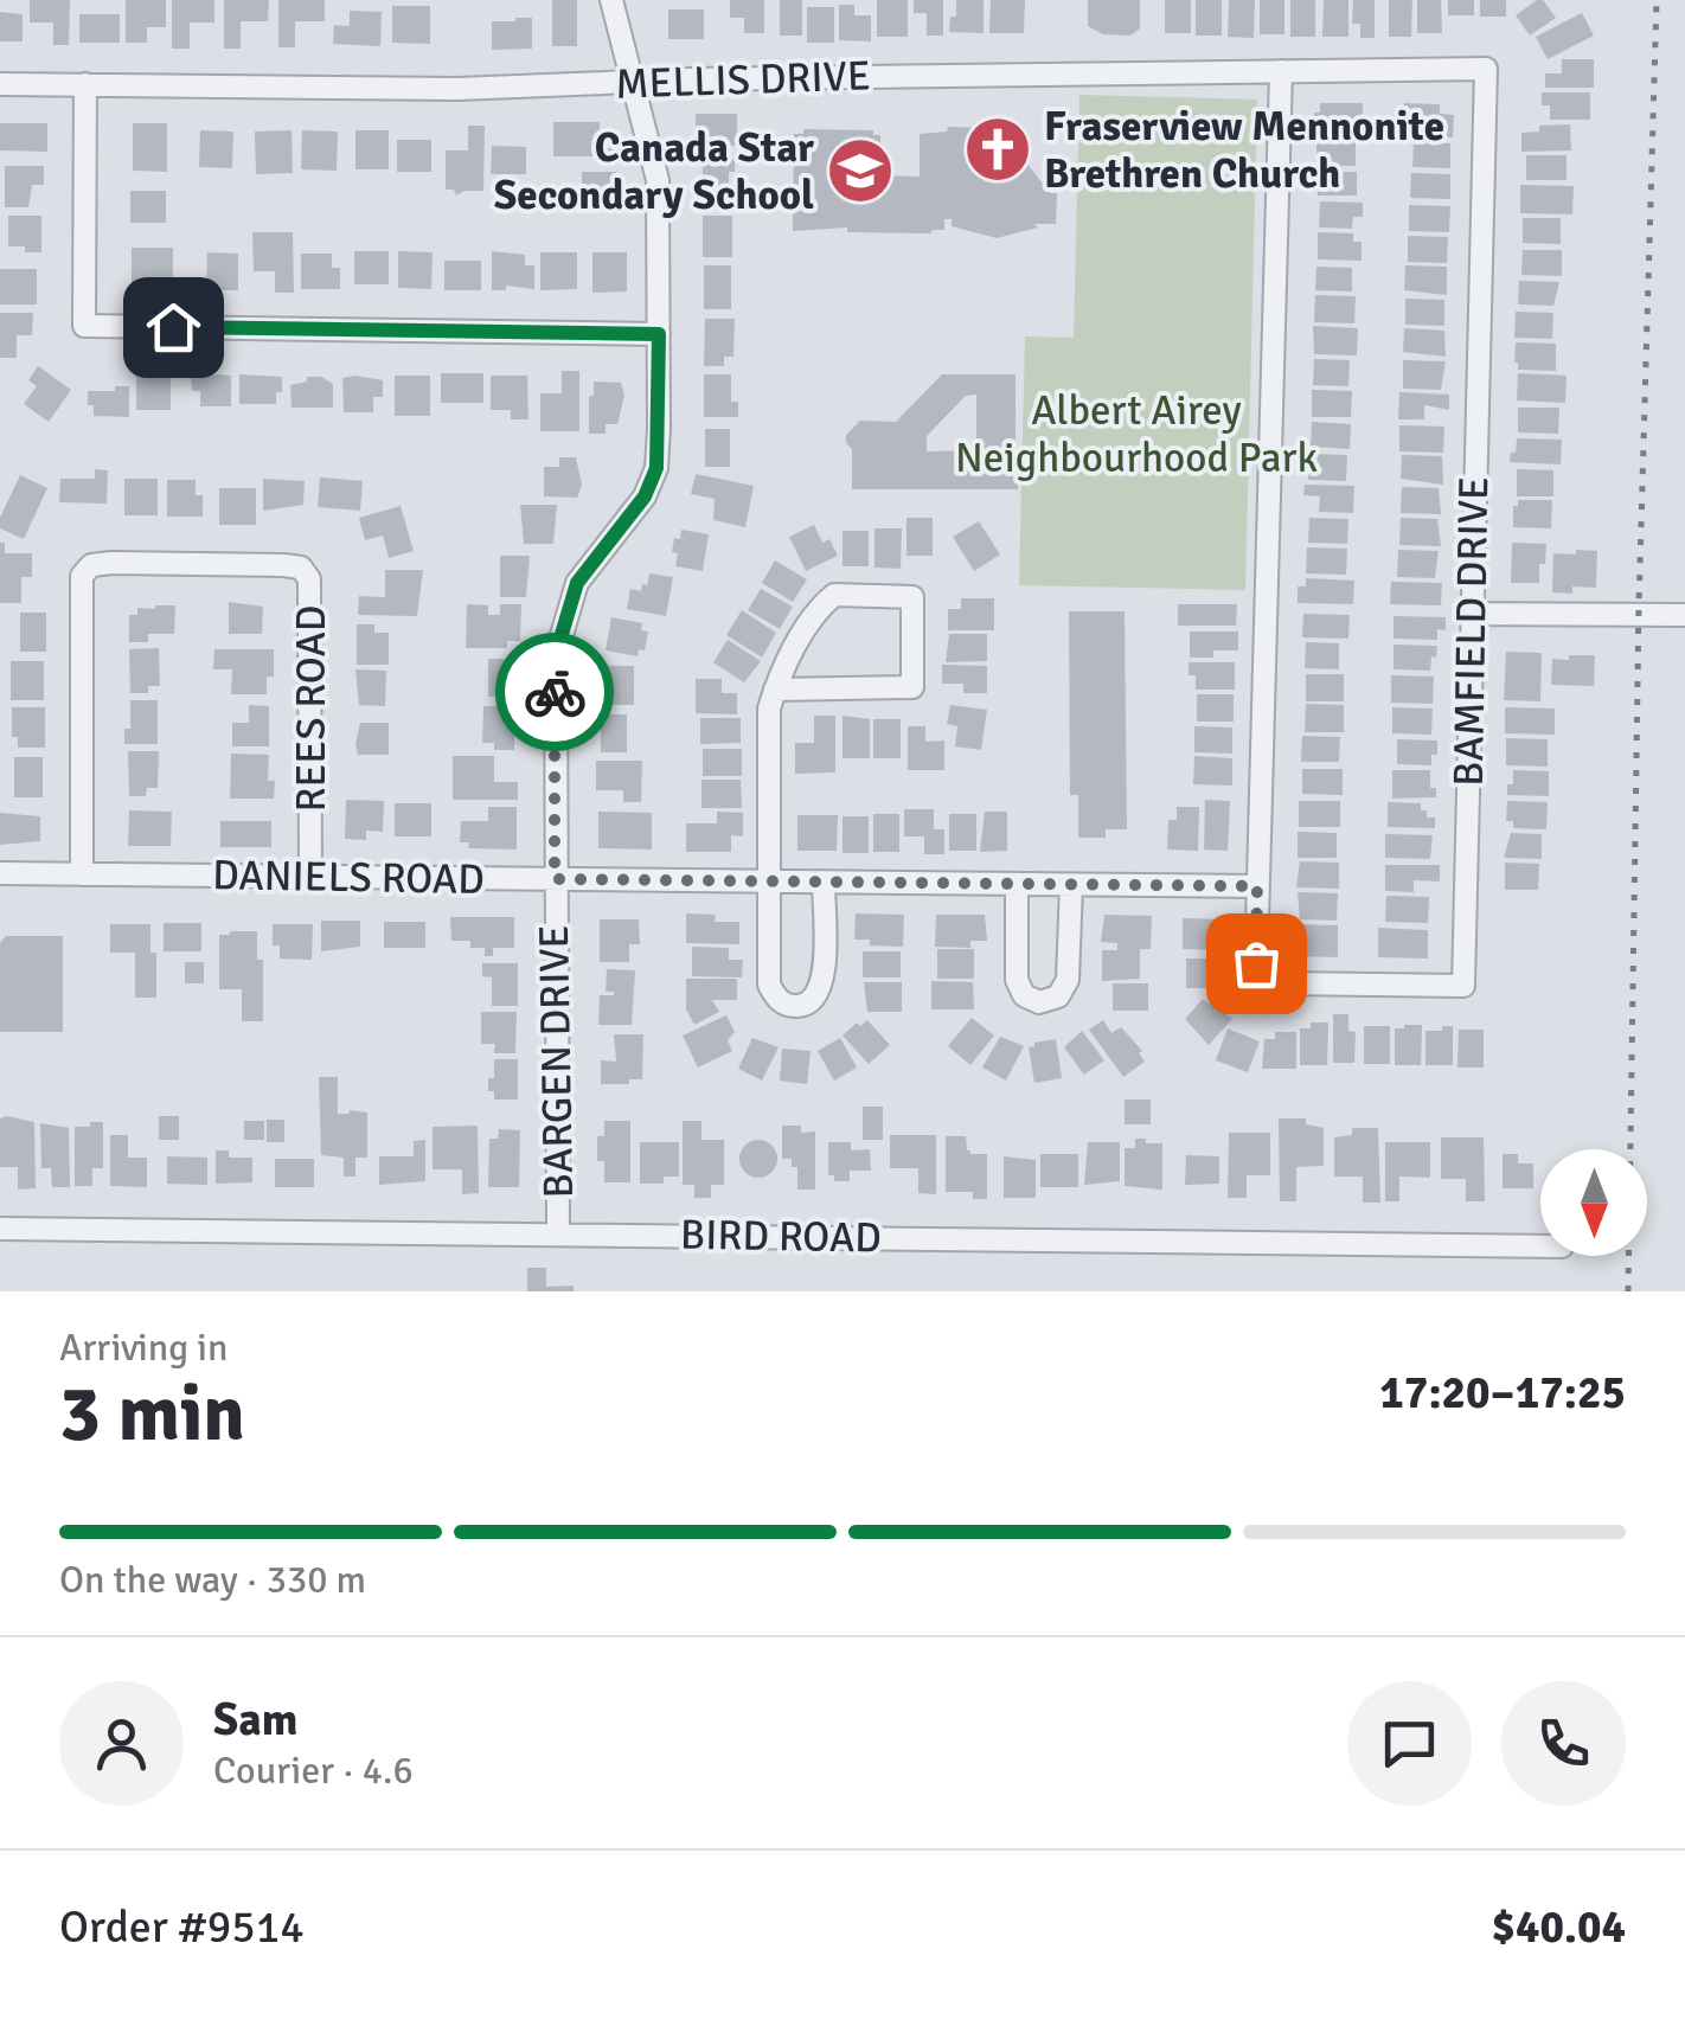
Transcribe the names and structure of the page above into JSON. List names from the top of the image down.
{
  "streets": {
    "street": [
      "MELLIS DRIVE",
      "BAMFIELD DRIVE",
      "REES ROAD",
      "DANIELS ROAD",
      "BARGEN DRIVE",
      "BIRD ROAD"
    ]
  },
  "crossings": [
    ["MELLIS DRIVE", "BAMFIELD DRIVE"],
    ["MELLIS DRIVE", "BARGEN DRIVE"],
    ["BAMFIELD DRIVE", "DANIELS ROAD"],
    ["REES ROAD", "DANIELS ROAD"],
    ["DANIELS ROAD", "BARGEN DRIVE"],
    ["BARGEN DRIVE", "BIRD ROAD"]
  ],
  "parks": ["Albert Airey Neighbourhood Park"],
  "places": {
    "church": ["Fraserview Mennonite Brethren Church"],
    "school or university": ["Canada Star Secondary School"]
  },
  "north": "bottom",
  "page": {
    "heading": ["3 min", "Arriving in", "17:20–17:25"],
    "panel": [
      "Sam",
      "Courier · 4.6",
      "Order #9514",
      "$40.04"
    ],
    "bar": "On the way · 330 m"
  }
}
